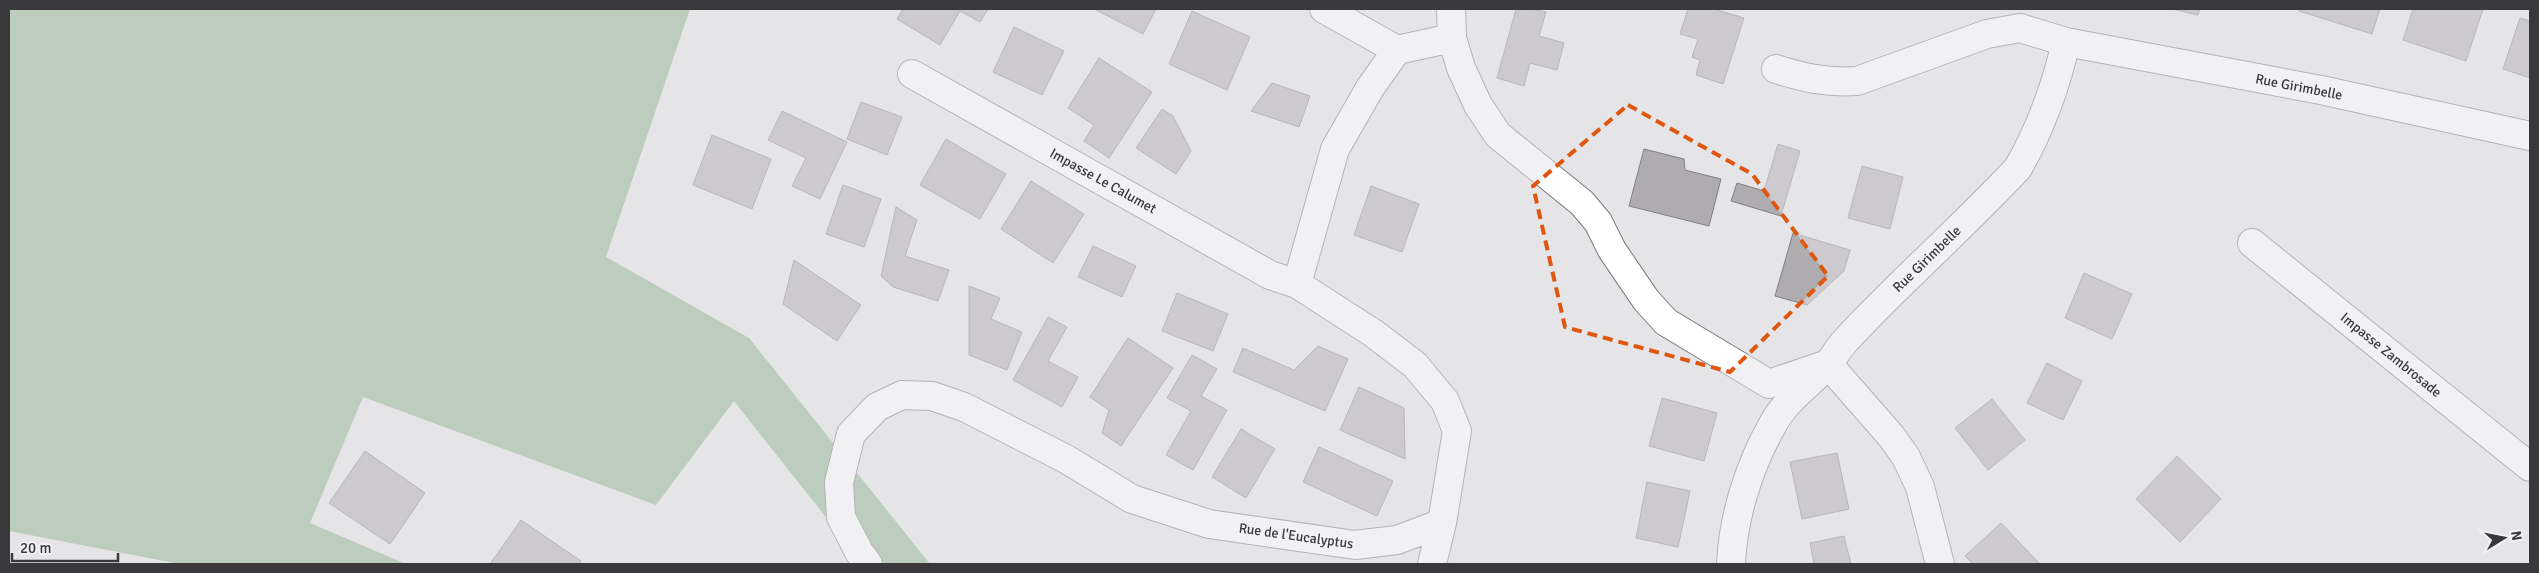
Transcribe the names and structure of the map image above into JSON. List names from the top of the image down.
{
  "streets": {
    "street": [
      "Rue Girimbelle",
      "Impasse Le Calumet",
      "Impasse Zambrosade",
      "Rue de l'Eucalyptus"
    ]
  },
  "scale_bar": "20 m",
  "north": "right"
}
